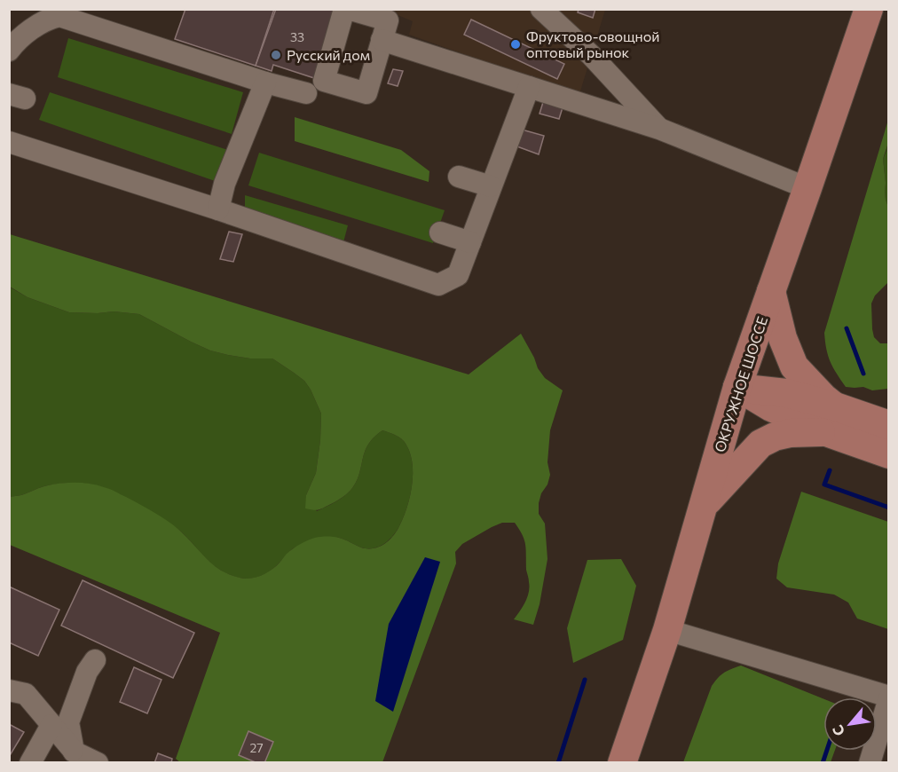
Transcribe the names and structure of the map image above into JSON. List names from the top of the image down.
{
  "streets": {
    "main road": ["ОКРУЖНОЕ ШОССЕ"]
  },
  "places": ["Фруктово-овощной оптовый рынок", "Русский дом"],
  "house_numbers": ["33", "27"],
  "north": "bottom left"
}
